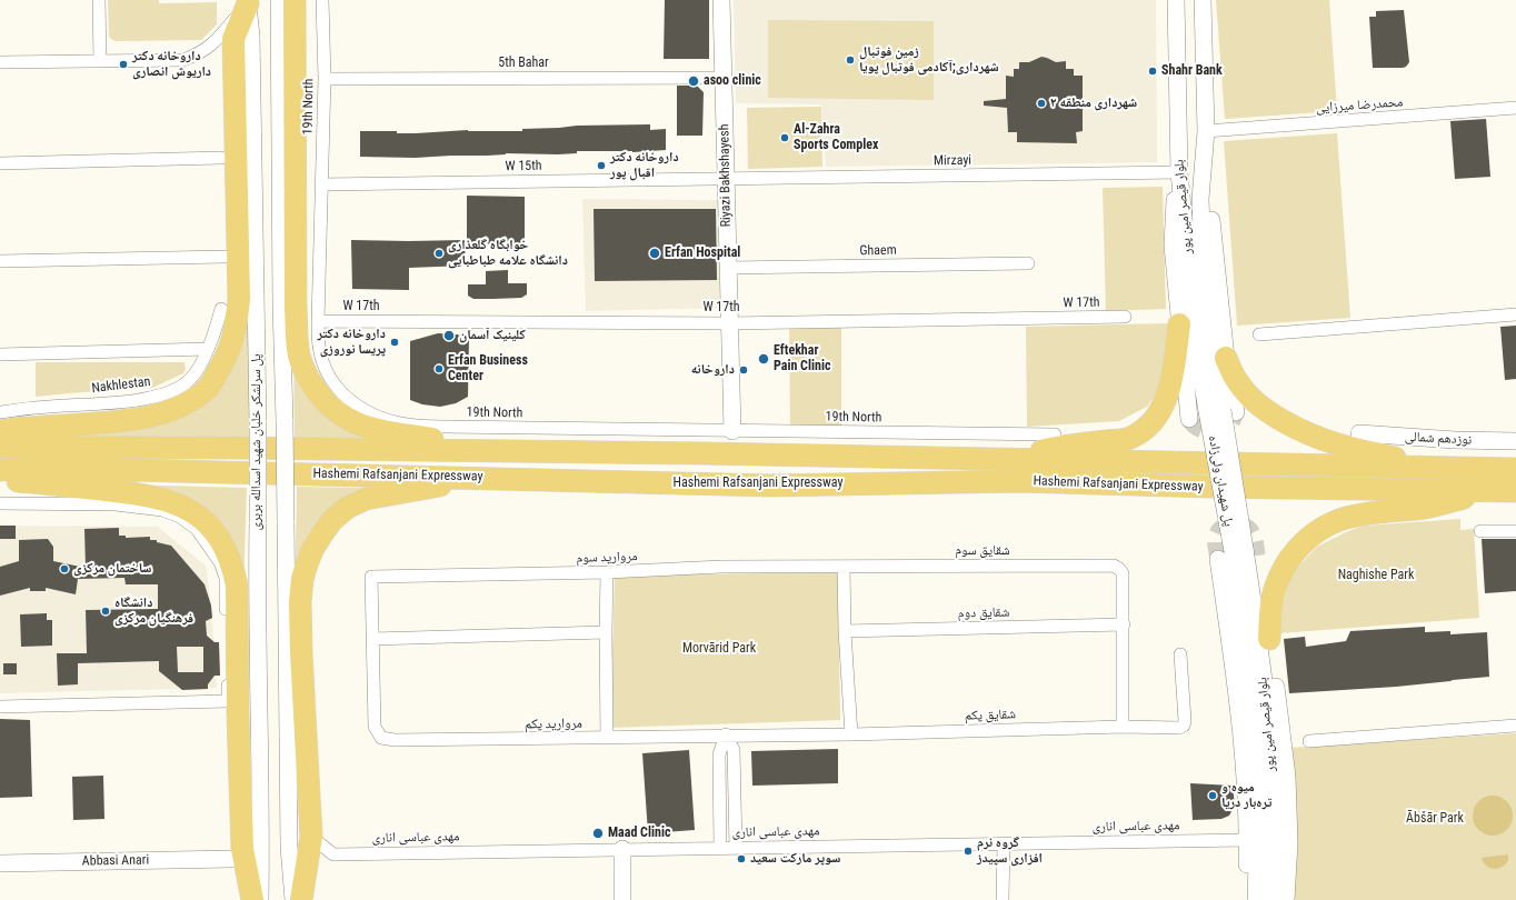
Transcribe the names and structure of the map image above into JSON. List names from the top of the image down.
{
  "streets": {
    "highway": ["Hashemi Rafsanjani Expressway"],
    "main road": [
      "Riyazi Bakhshayesh",
      "بلوار قیصر امین پور",
      "نوزدهم شمالی",
      "پل سرلشکر خلبان شهید اسدالله بربری",
      "پل شهیدان ولی‌زاده",
      "Abbasi Anari"
    ],
    "street": [
      "5th Bahar",
      "محمدرضا میرزایی",
      "19th North",
      "Mirzayi",
      "W 15th",
      "Ghaem",
      "W 17th",
      "Nakhlestan",
      "شقایق سوم",
      "مروارید سوم",
      "شقایق دوم",
      "شقایق یکم",
      "مروارید یکم",
      "مهدی عباسی اناری"
    ]
  },
  "crossings": [
    ["5th Bahar", "19th North"],
    ["5th Bahar", "Riyazi Bakhshayesh"],
    ["محمدرضا میرزایی", "بلوار قیصر امین پور"],
    ["19th North", "W 15th"],
    ["19th North", "Riyazi Bakhshayesh"],
    ["19th North", "W 17th"],
    ["Mirzayi", "W 15th"],
    ["Mirzayi", "Riyazi Bakhshayesh"],
    ["Mirzayi", "بلوار قیصر امین پور"],
    ["W 15th", "Riyazi Bakhshayesh"],
    ["Riyazi Bakhshayesh", "Ghaem"],
    ["Riyazi Bakhshayesh", "W 17th"],
    ["بلوار قیصر امین پور", "پل شهیدان ولی‌زاده"],
    ["شقایق سوم", "مروارید سوم"],
    ["شقایق سوم", "شقایق دوم"],
    ["مروارید سوم", "مروارید یکم"],
    ["شقایق یکم", "مروارید یکم"]
  ],
  "parks": ["Naghishe Park", "Morvārid Park", "Ābšār Park"],
  "places": [
    "زمین فوتبال شهرداری;آکادمی فوتبال پویا",
    "داروخانه دکتر داریوش انصاری",
    "Shahr Bank",
    "asoo clinic",
    "شهرداری منطقه ۲",
    "Al-Zahra Sports Complex",
    "داروخانه دکتر اقبال پور",
    "خوابگاه گلعذاری دانشگاه علامه طباطبایی",
    "Erfan Hospital",
    "کلینیک آسمان",
    "داروخانه دکتر پریسا نوروزی",
    "Eftekhar Pain Clinic",
    "Erfan Business Center",
    "داروخانه",
    "ساختمان مرکزی",
    "دانشگاه فرهنگیان مرکزی",
    "میوه و تره‌بار دریا",
    "Maad Clinic",
    "گروه نرم افزاری سپیدز",
    "سوپر مارکت سعید"
  ]
}
